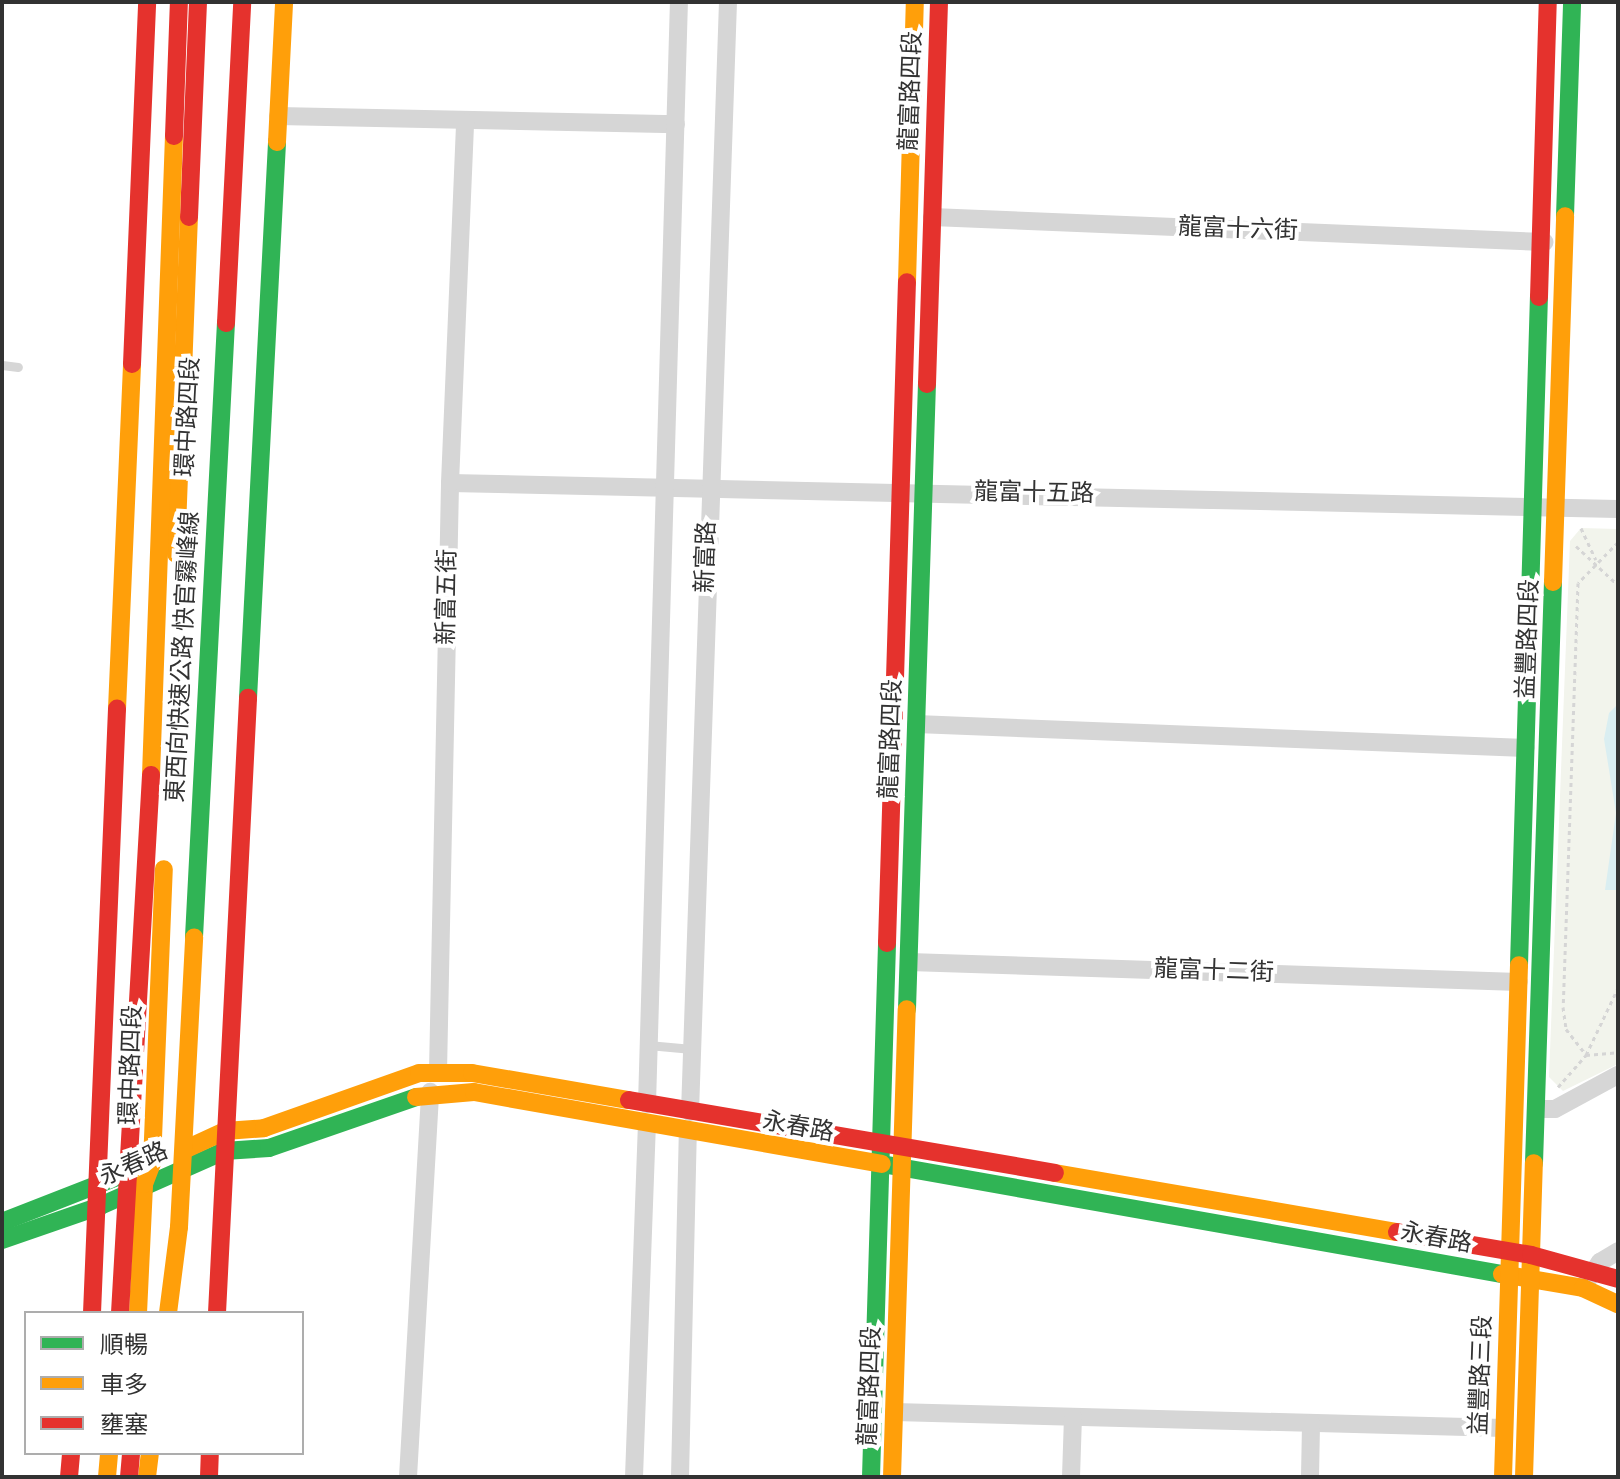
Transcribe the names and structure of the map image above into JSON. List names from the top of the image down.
{
  "streets": {
    "main road": [
      "龍富路四段",
      "環中路四段",
      "益豐路四段",
      "東西向快速公路 快官霧峰線",
      "永春路",
      "益豐路三段"
    ],
    "street": [
      "龍富十六街",
      "龍富十五路",
      "新富路",
      "新富五街",
      "龍富十二街"
    ]
  },
  "crossings": [
    ["龍富路四段", "龍富十六街"],
    ["龍富路四段", "龍富十五路"],
    ["龍富路四段", "龍富十二街"],
    ["龍富路四段", "永春路"],
    ["龍富十六街", "益豐路四段"],
    ["環中路四段", "永春路"],
    ["龍富十五路", "新富路"],
    ["龍富十五路", "新富五街"],
    ["龍富十五路", "益豐路四段"],
    ["新富路", "永春路"],
    ["新富五街", "永春路"],
    ["益豐路四段", "龍富十二街"],
    ["益豐路四段", "永春路"],
    ["益豐路四段", "益豐路三段"],
    ["永春路", "益豐路三段"]
  ],
  "legend": ["順暢", "車多", "壅塞"]
}
